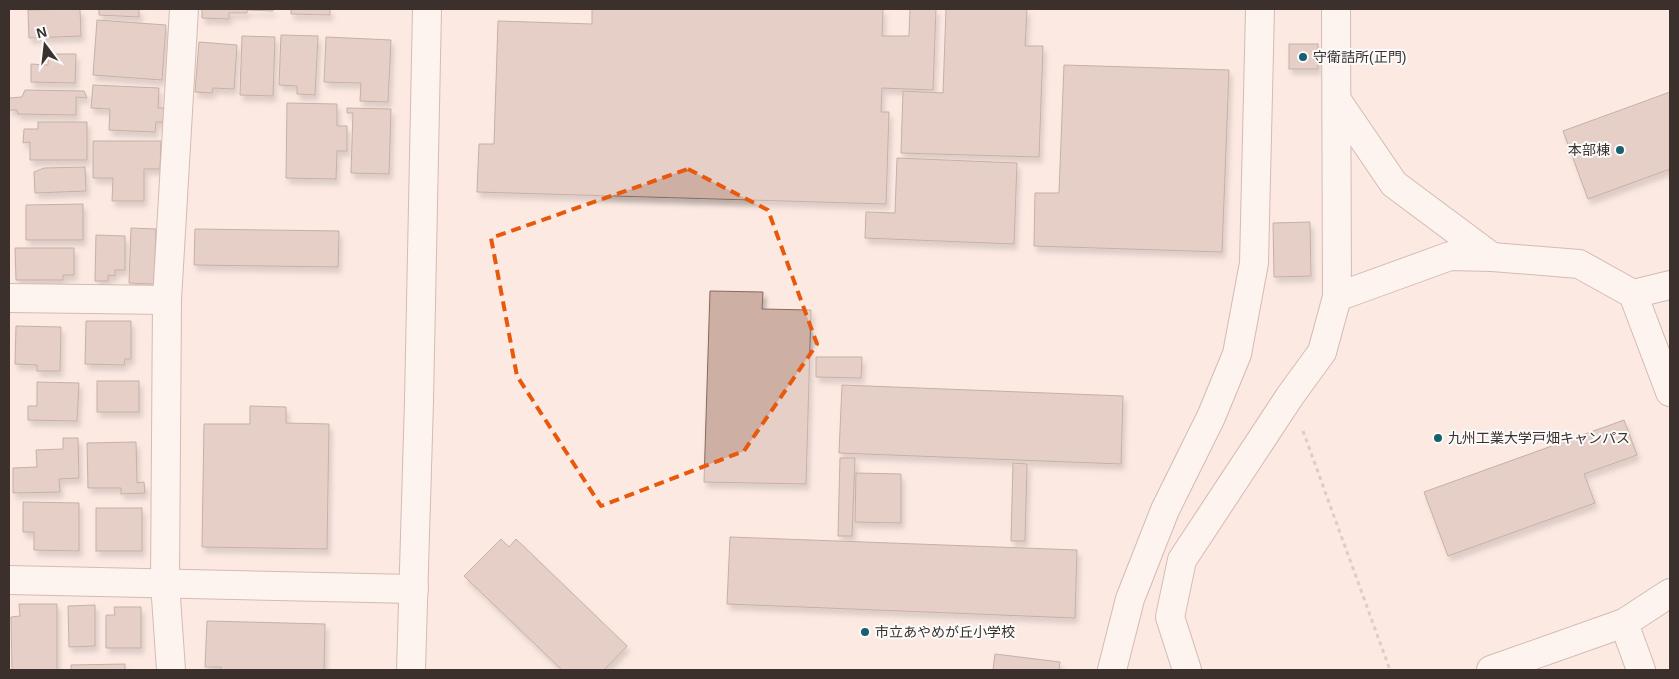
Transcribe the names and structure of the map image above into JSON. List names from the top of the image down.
{
  "places": [
    "守衛詰所(正門)",
    "本部棟",
    "九州工業大学戸畑キャンパス",
    "市立あやめが丘小学校"
  ],
  "north": "top"
}
